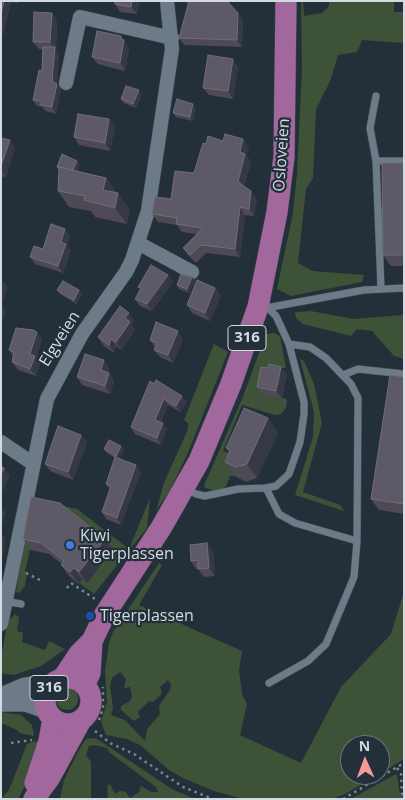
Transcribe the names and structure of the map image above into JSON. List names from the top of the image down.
{
  "streets": {
    "main road": ["Osloveien", "316"],
    "street": ["Elgveien"]
  },
  "crossings": [
    ["Osloveien", "316"]
  ],
  "places": ["Kiwi Tigerplassen", "Tigerplassen"],
  "north": "top"
}
